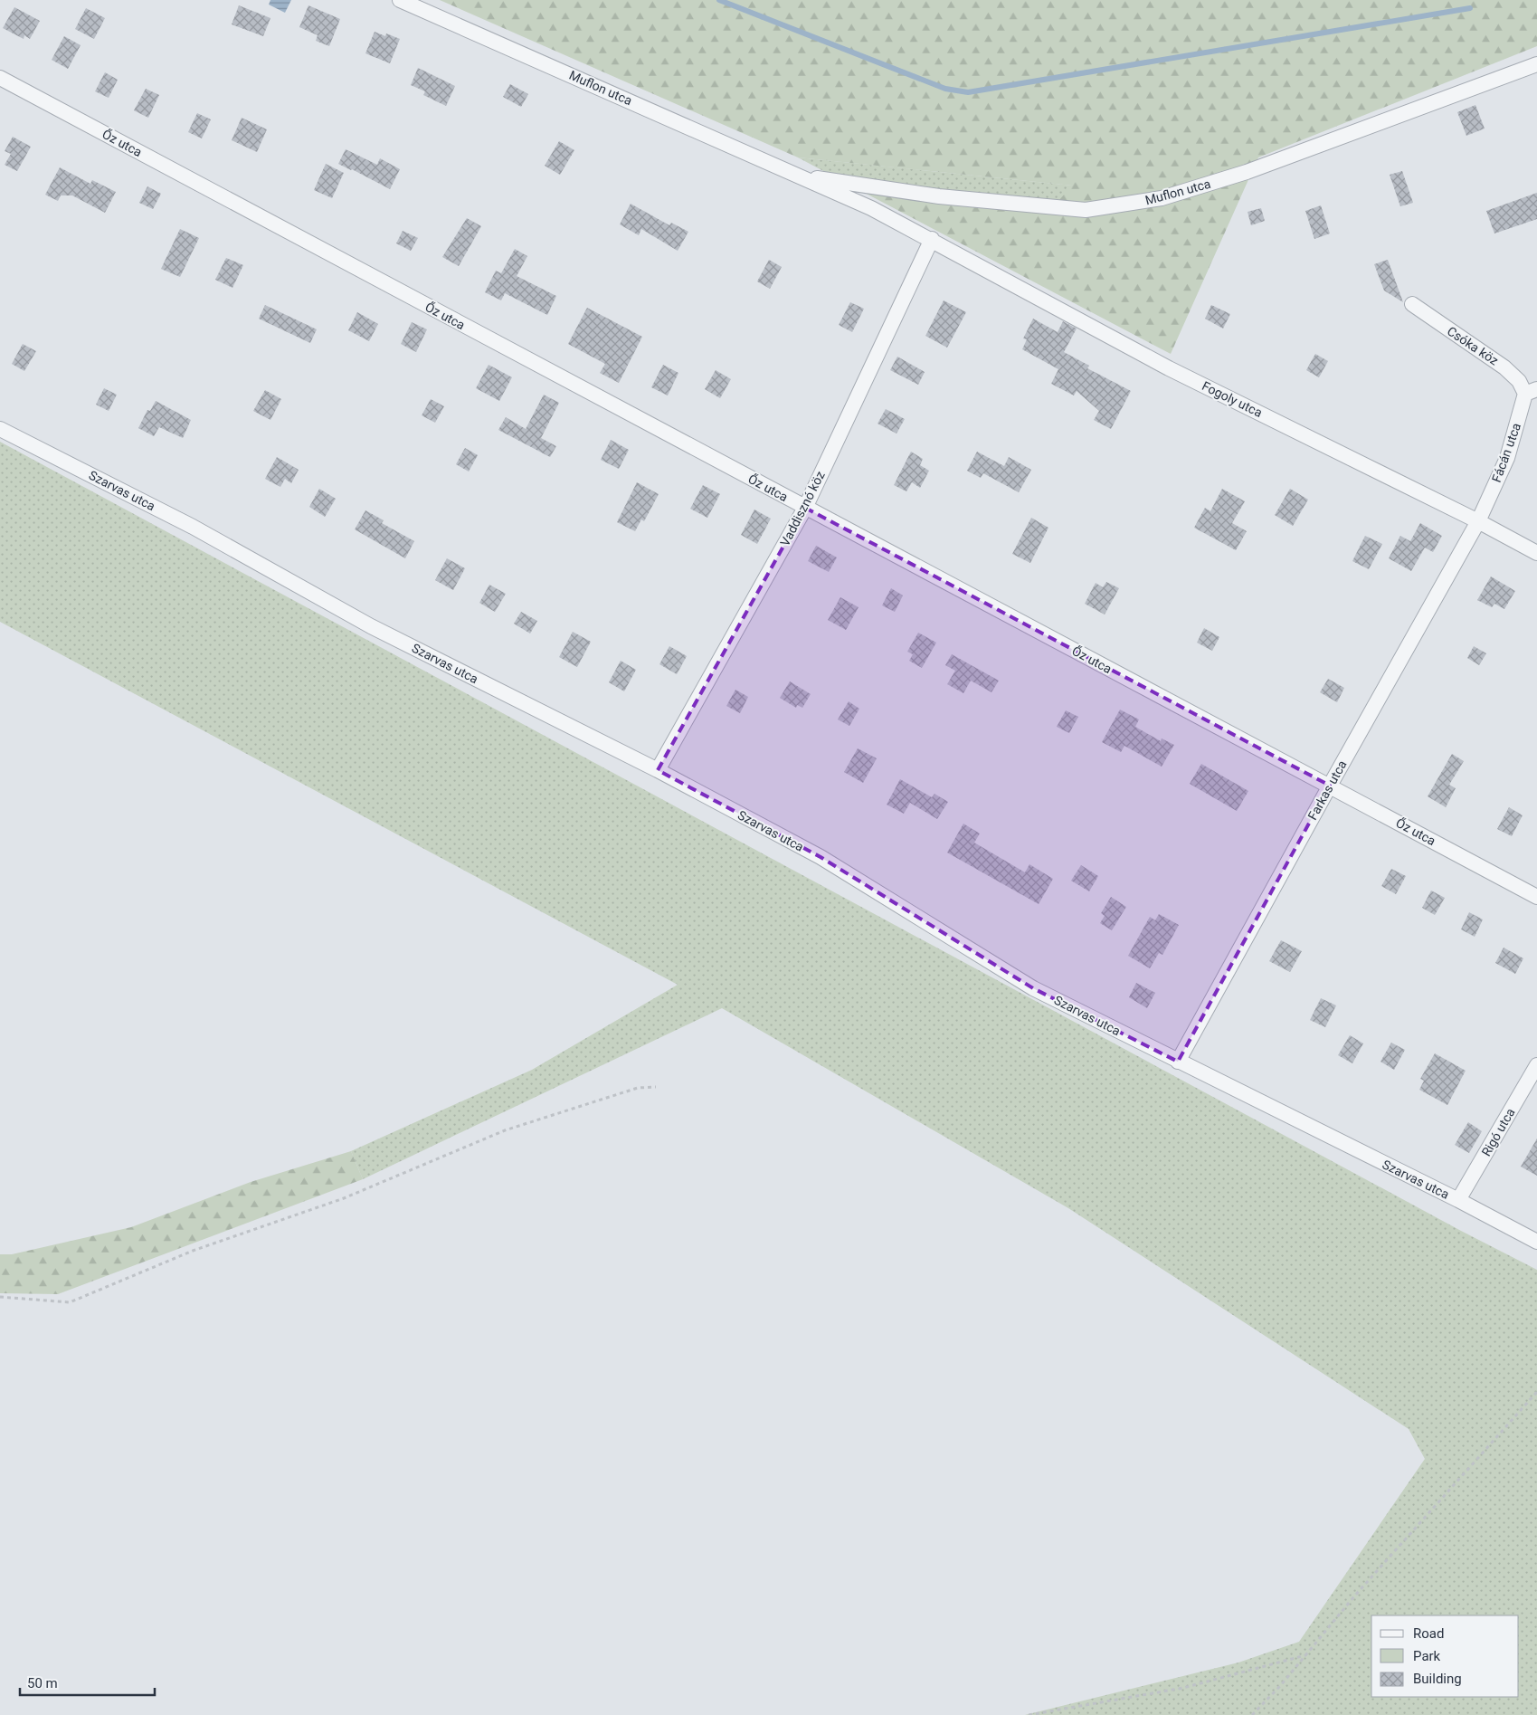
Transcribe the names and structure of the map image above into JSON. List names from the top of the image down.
{
  "streets": {
    "street": [
      "Muflon utca",
      "Őz utca",
      "Csóka köz",
      "Fogoly utca",
      "Fácán utca",
      "Szarvas utca",
      "Vaddisznó köz",
      "Farkas utca",
      "Rigó utca"
    ]
  },
  "crossings": [
    ["Muflon utca", "Fogoly utca"],
    ["Muflon utca", "Vaddisznó köz"],
    ["Őz utca", "Vaddisznó köz"],
    ["Őz utca", "Farkas utca"],
    ["Csóka köz", "Fácán utca"],
    ["Fogoly utca", "Fácán utca"],
    ["Fogoly utca", "Vaddisznó köz"],
    ["Fogoly utca", "Farkas utca"],
    ["Fácán utca", "Farkas utca"],
    ["Szarvas utca", "Vaddisznó köz"],
    ["Szarvas utca", "Farkas utca"],
    ["Szarvas utca", "Rigó utca"]
  ],
  "legend": ["Road", "Park", "Building"],
  "scale_bar": "50 m"
}
